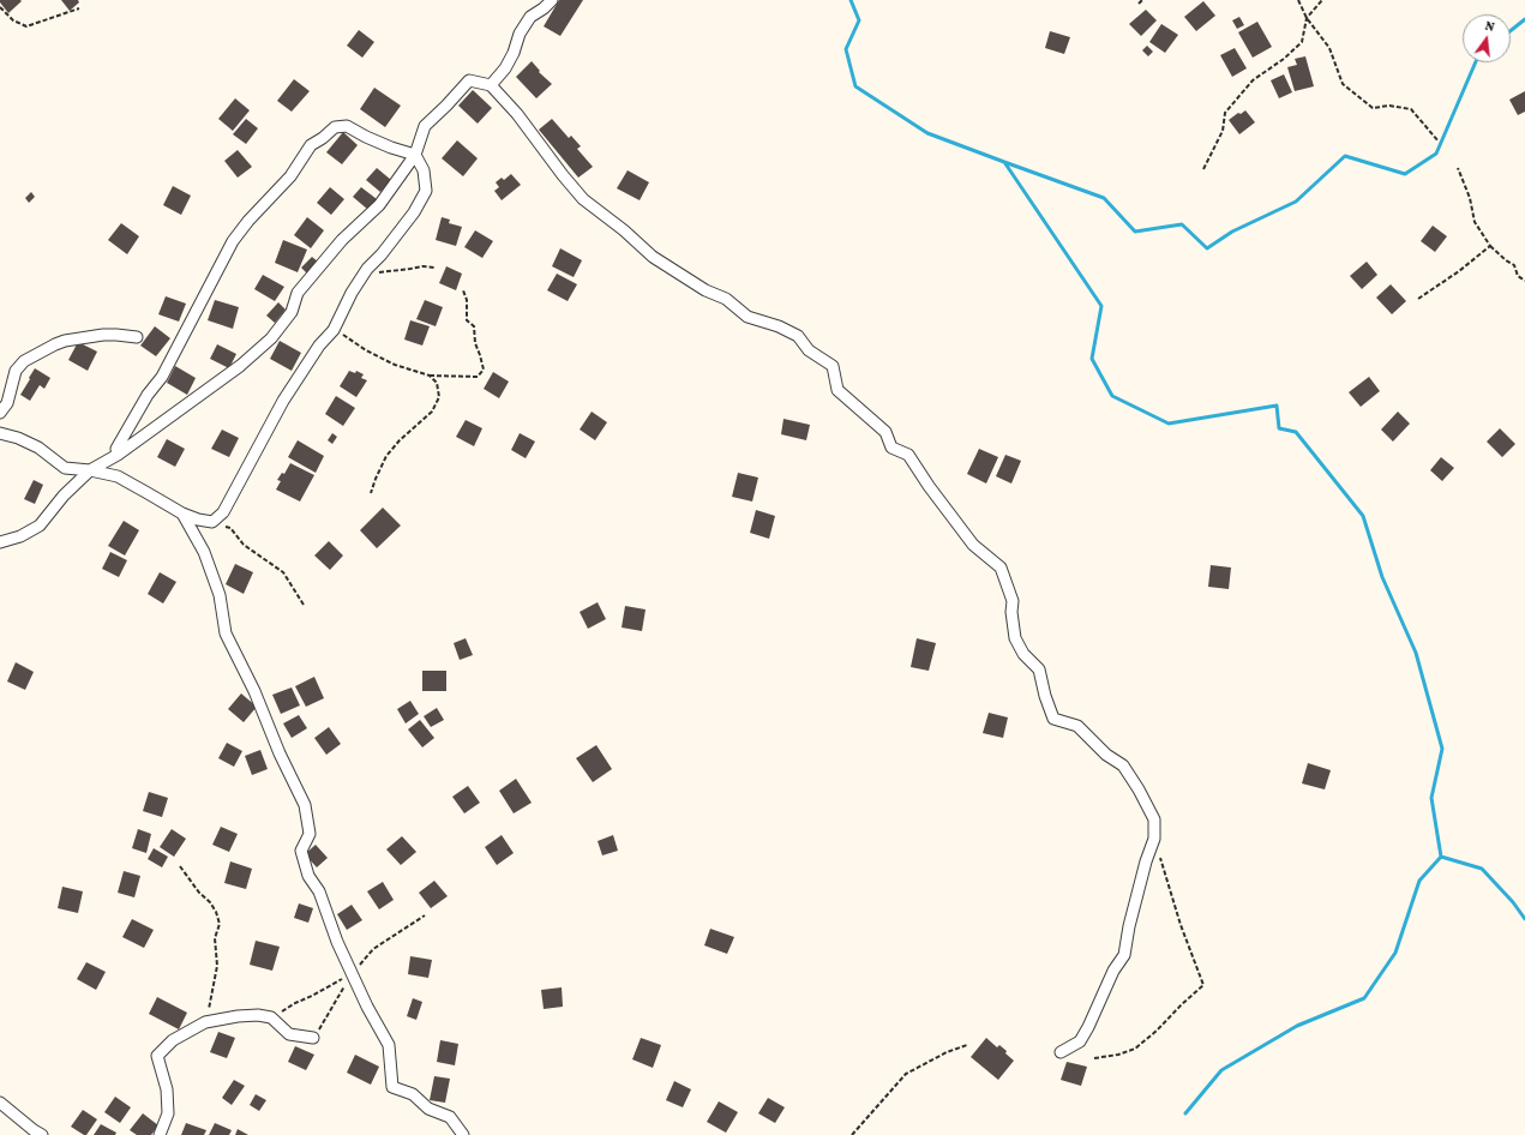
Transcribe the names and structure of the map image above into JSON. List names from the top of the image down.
{
  "north": "top"
}
